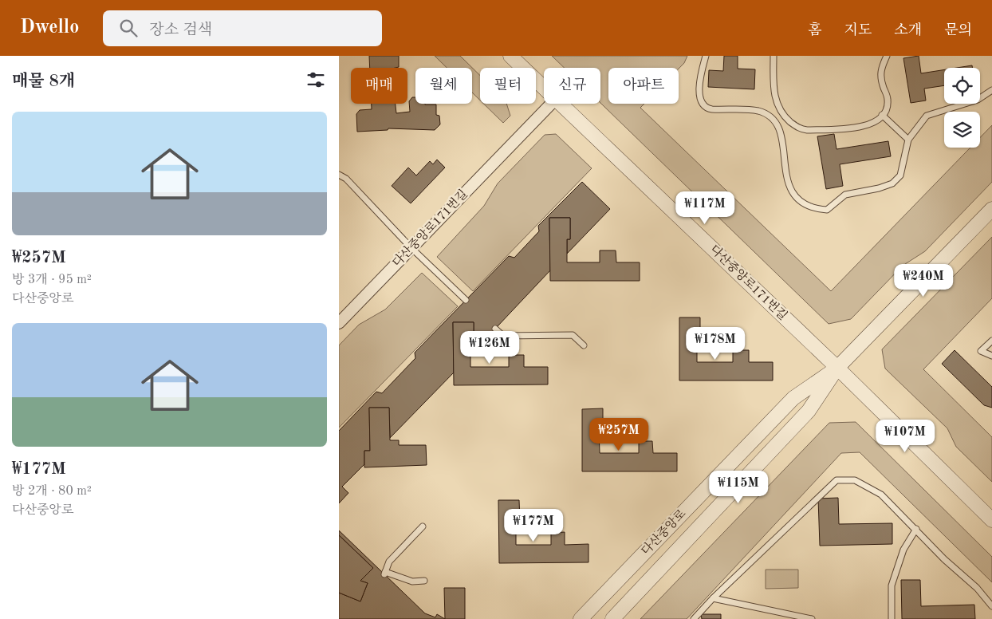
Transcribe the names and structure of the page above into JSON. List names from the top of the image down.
{
  "streets": {
    "street": ["다산중앙로171번길", "다산중앙로"]
  },
  "crossings": [
    ["다산중앙로171번길", "다산중앙로"]
  ],
  "page": {
    "header": "Dwello",
    "search": "장소 검색",
    "nav": [
      "홈",
      "지도",
      "소개",
      "문의"
    ],
    "heading": "매물 8개",
    "chip": [
      "매매",
      "월세",
      "필터",
      "신규",
      "아파트"
    ],
    "list": [
      {
        "name": "₩257M",
        "note": "방 3개 · 95 m² · 다산중앙로"
      },
      {
        "name": "₩177M",
        "note": "방 2개 · 80 m² · 다산중앙로"
      }
    ],
    "price": [
      "₩117M",
      "₩240M",
      "₩178M",
      "₩126M",
      "₩257M",
      "₩107M",
      "₩115M",
      "₩177M"
    ]
  }
}
